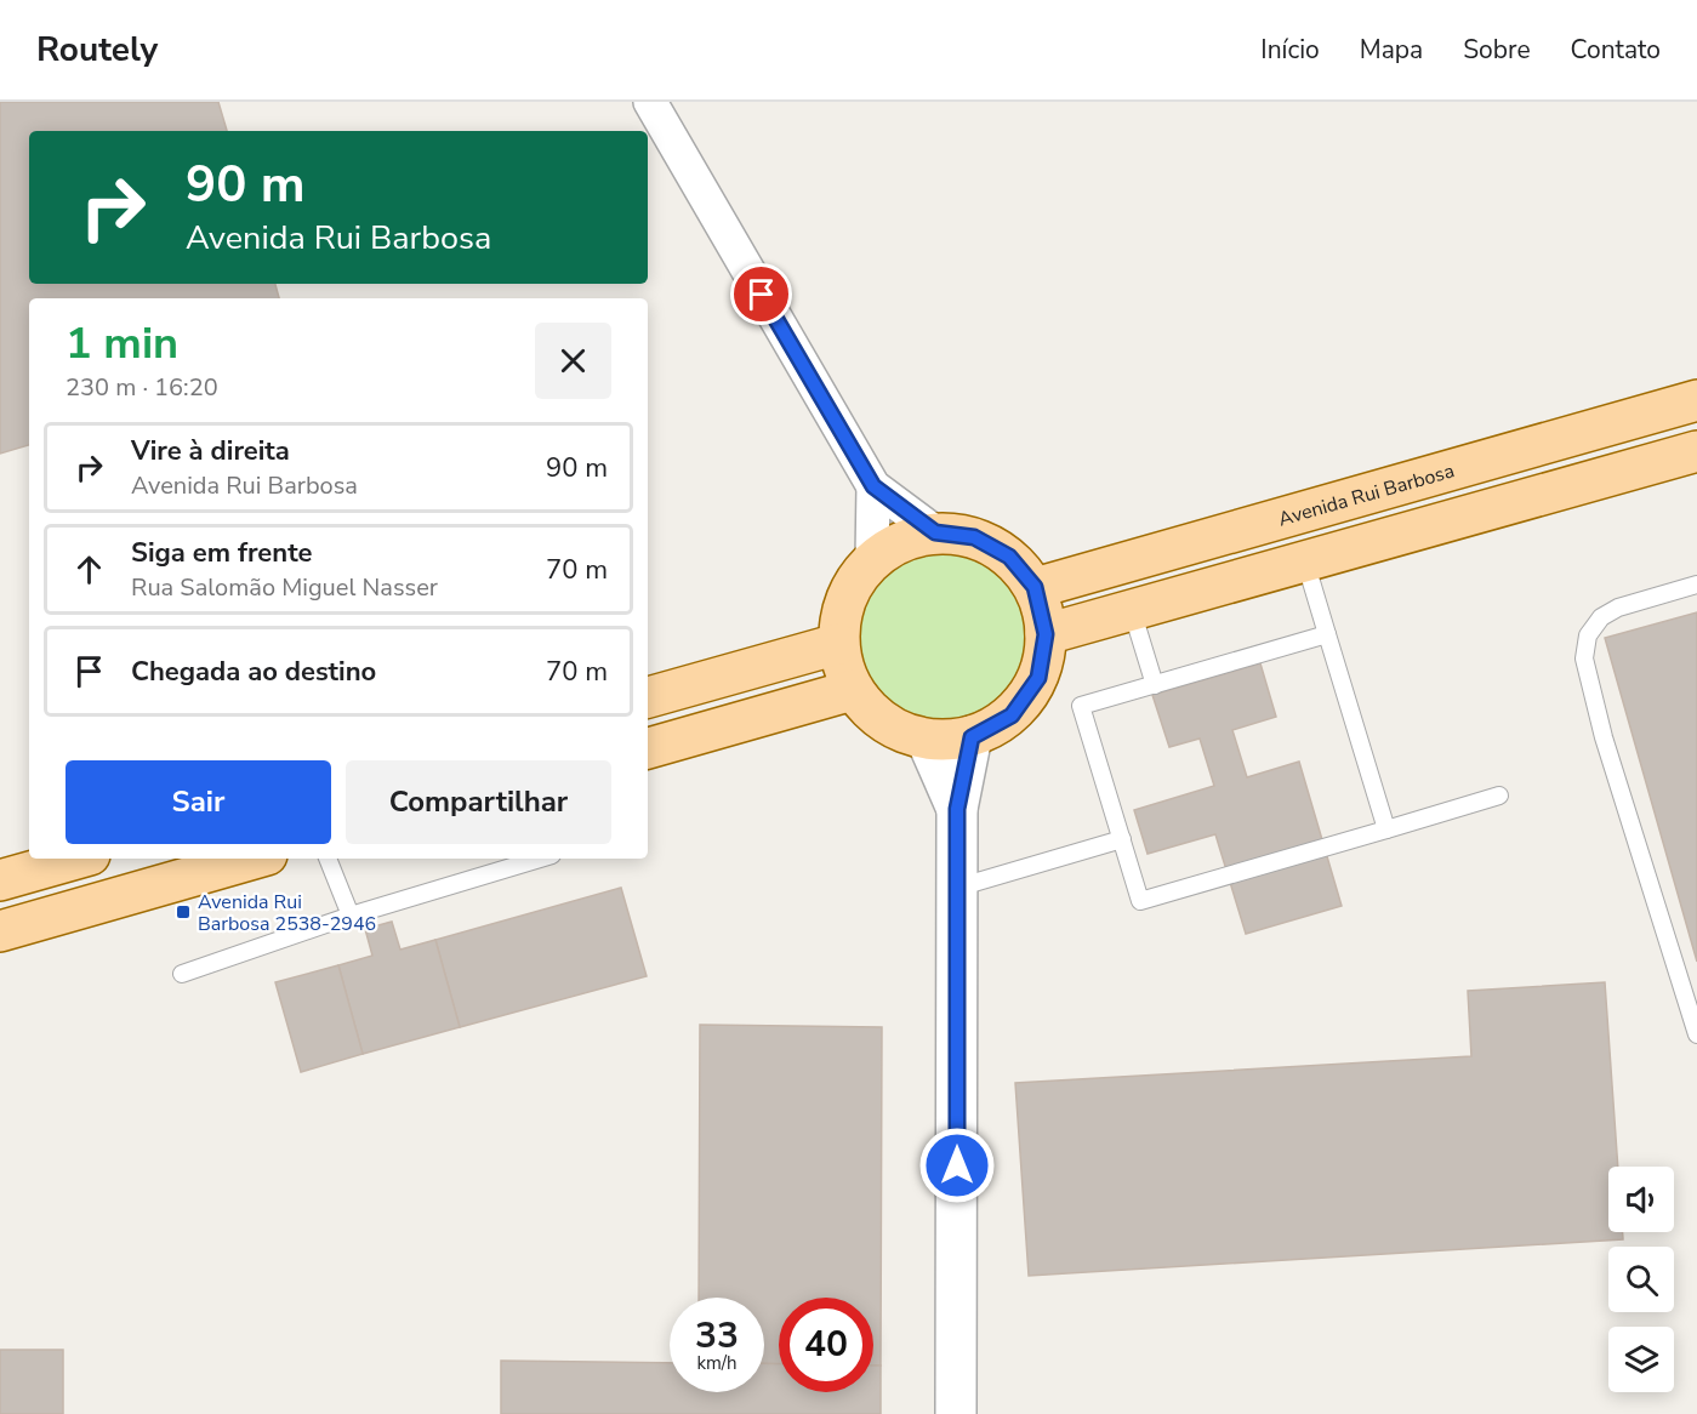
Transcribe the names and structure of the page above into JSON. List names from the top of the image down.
{
  "streets": {
    "main road": ["Avenida Rui Barbosa"]
  },
  "places": {
    "transit": ["Avenida Rui Barbosa 2538-2946"]
  },
  "page": {
    "header": "Routely",
    "nav": [
      "Início",
      "Mapa",
      "Sobre",
      "Contato"
    ],
    "turn": ["90 m", "Avenida Rui Barbosa"],
    "heading": ["1 min", "230 m · 16:20"],
    "list": [
      {
        "name": "Vire à direita",
        "note": "Avenida Rui Barbosa",
        "value": "90 m"
      },
      {
        "name": "Siga em frente",
        "note": "Rua Salomão Miguel Nasser",
        "value": "70 m"
      },
      {
        "name": "Chegada ao destino",
        "value": "70 m"
      }
    ],
    "buttons": ["Sair", "Compartilhar"],
    "speed": "33 km/h",
    "limit": "40"
  }
}
